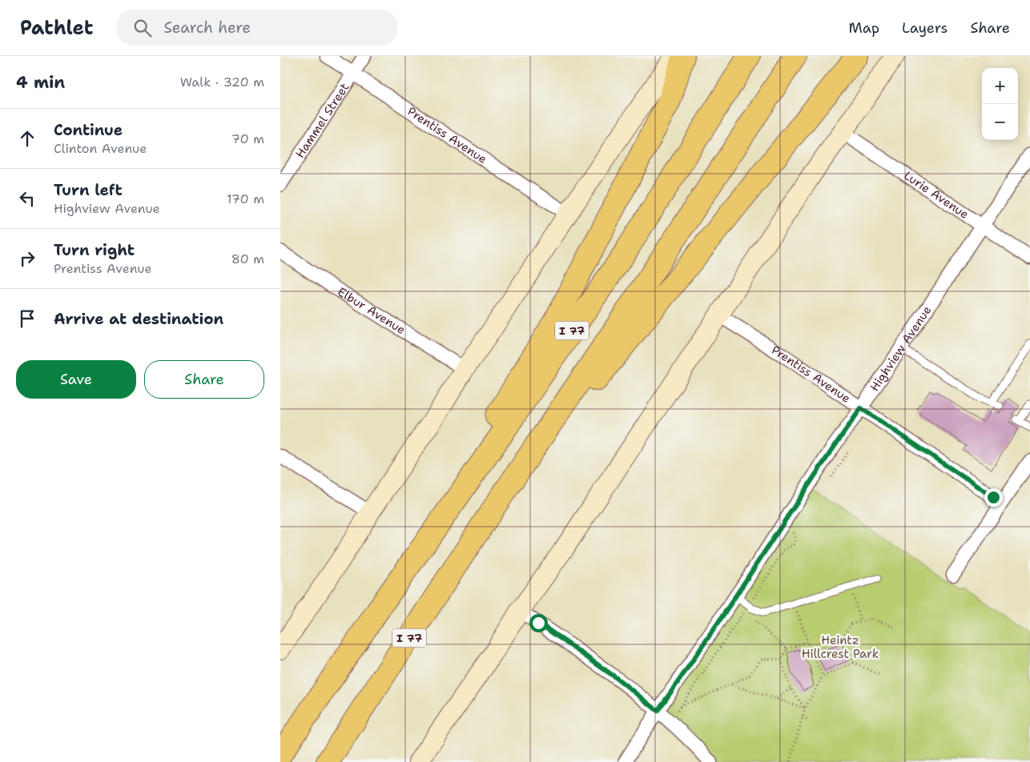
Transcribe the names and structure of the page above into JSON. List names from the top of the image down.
{
  "streets": {
    "highway": ["I 77"],
    "street": [
      "Hammel Street",
      "Prentiss Avenue",
      "Lurie Avenue",
      "Elbur Avenue",
      "Highview Avenue"
    ]
  },
  "crossings": [
    ["Hammel Street", "Prentiss Avenue"],
    ["Prentiss Avenue", "Highview Avenue"],
    ["Lurie Avenue", "Highview Avenue"]
  ],
  "parks": ["Heintz Hillcrest Park"],
  "page": {
    "header": "Pathlet",
    "search": "Search here",
    "nav": ["Map", "Layers", "Share"],
    "heading": ["4 min", "Walk · 320 m"],
    "map_buttons": ["+", "−"],
    "list": [
      ["Continue", "Clinton Avenue", "70 m"],
      ["Turn left", "Highview Avenue", "170 m"],
      ["Turn right", "Prentiss Avenue", "80 m"],
      "Arrive at destination"
    ],
    "buttons": ["Save", "Share"]
  }
}
